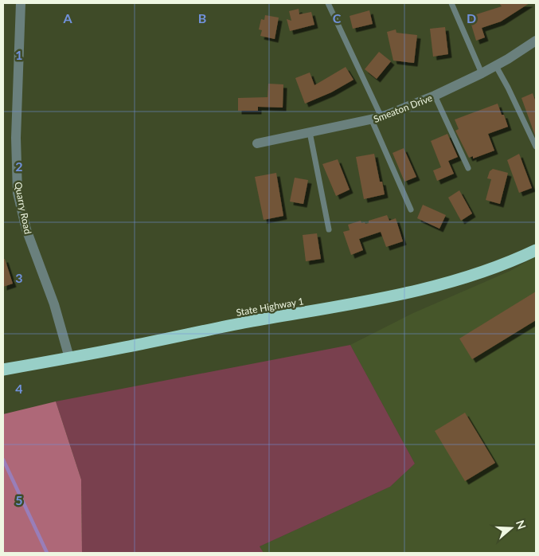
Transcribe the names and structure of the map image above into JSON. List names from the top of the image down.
{
  "streets": {
    "highway": ["State Highway 1"],
    "street": ["Smeaton Drive", "Quarry Road"]
  },
  "crossings": [
    ["Quarry Road", "State Highway 1"]
  ],
  "north": "right",
  "grid": {
    "columns": [
      "A",
      "B",
      "C",
      "D"
    ],
    "rows": [
      "1",
      "2",
      "3",
      "4",
      "5"
    ]
  }
}
